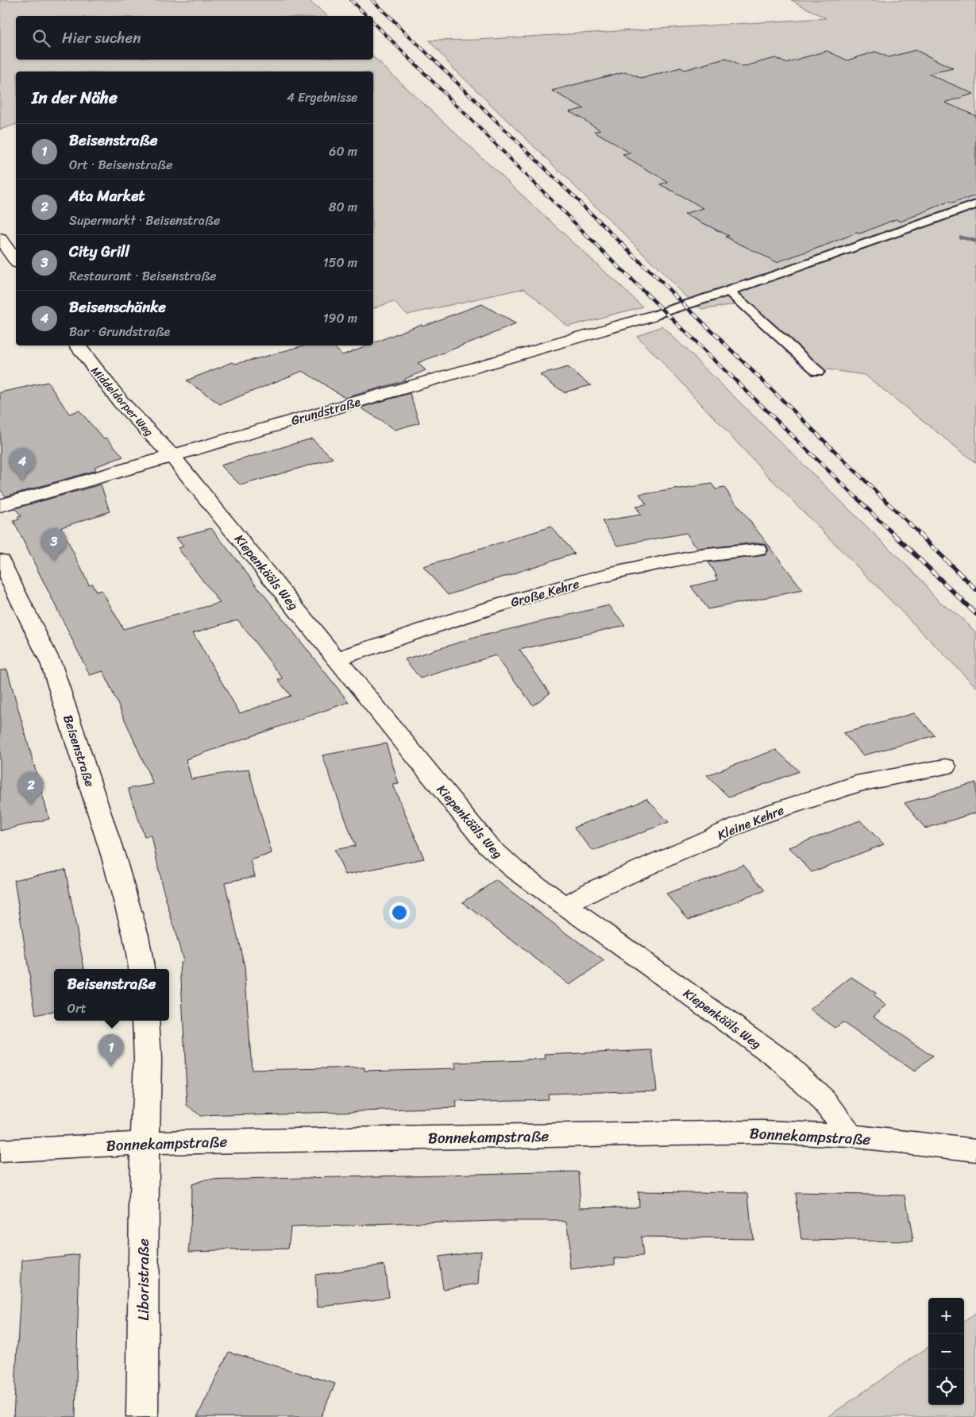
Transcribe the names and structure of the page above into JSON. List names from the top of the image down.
{
  "streets": {
    "street": [
      "Middeldorper Weg",
      "Grundstraße",
      "Kiepenkääls Weg",
      "Große Kehre",
      "Beisenstraße",
      "Kleine Kehre",
      "Bonnekampstraße",
      "Liboristraße"
    ]
  },
  "crossings": [
    ["Middeldorper Weg", "Grundstraße"],
    ["Middeldorper Weg", "Kiepenkääls Weg"],
    ["Grundstraße", "Kiepenkääls Weg"],
    ["Kiepenkääls Weg", "Große Kehre"],
    ["Kiepenkääls Weg", "Kleine Kehre"],
    ["Kiepenkääls Weg", "Bonnekampstraße"],
    ["Bonnekampstraße", "Liboristraße"]
  ],
  "page": {
    "search": "Hier suchen",
    "heading": ["In der Nähe", "4 Ergebnisse"],
    "list": [
      {
        "mark": "1",
        "name": "Beisenstraße",
        "note": "Ort · Beisenstraße",
        "value": "60 m"
      },
      {
        "mark": "2",
        "name": "Ata Market",
        "note": "Supermarkt · Beisenstraße",
        "value": "80 m"
      },
      {
        "mark": "3",
        "name": "City Grill",
        "note": "Restaurant · Beisenstraße",
        "value": "150 m"
      },
      {
        "mark": "4",
        "name": "Beisenschänke",
        "note": "Bar · Grundstraße",
        "value": "190 m"
      }
    ],
    "pins": [
      "4",
      "3",
      "2",
      "1"
    ],
    "popup": ["Beisenstraße", "Ort"],
    "map_buttons": ["+", "−"]
  }
}
